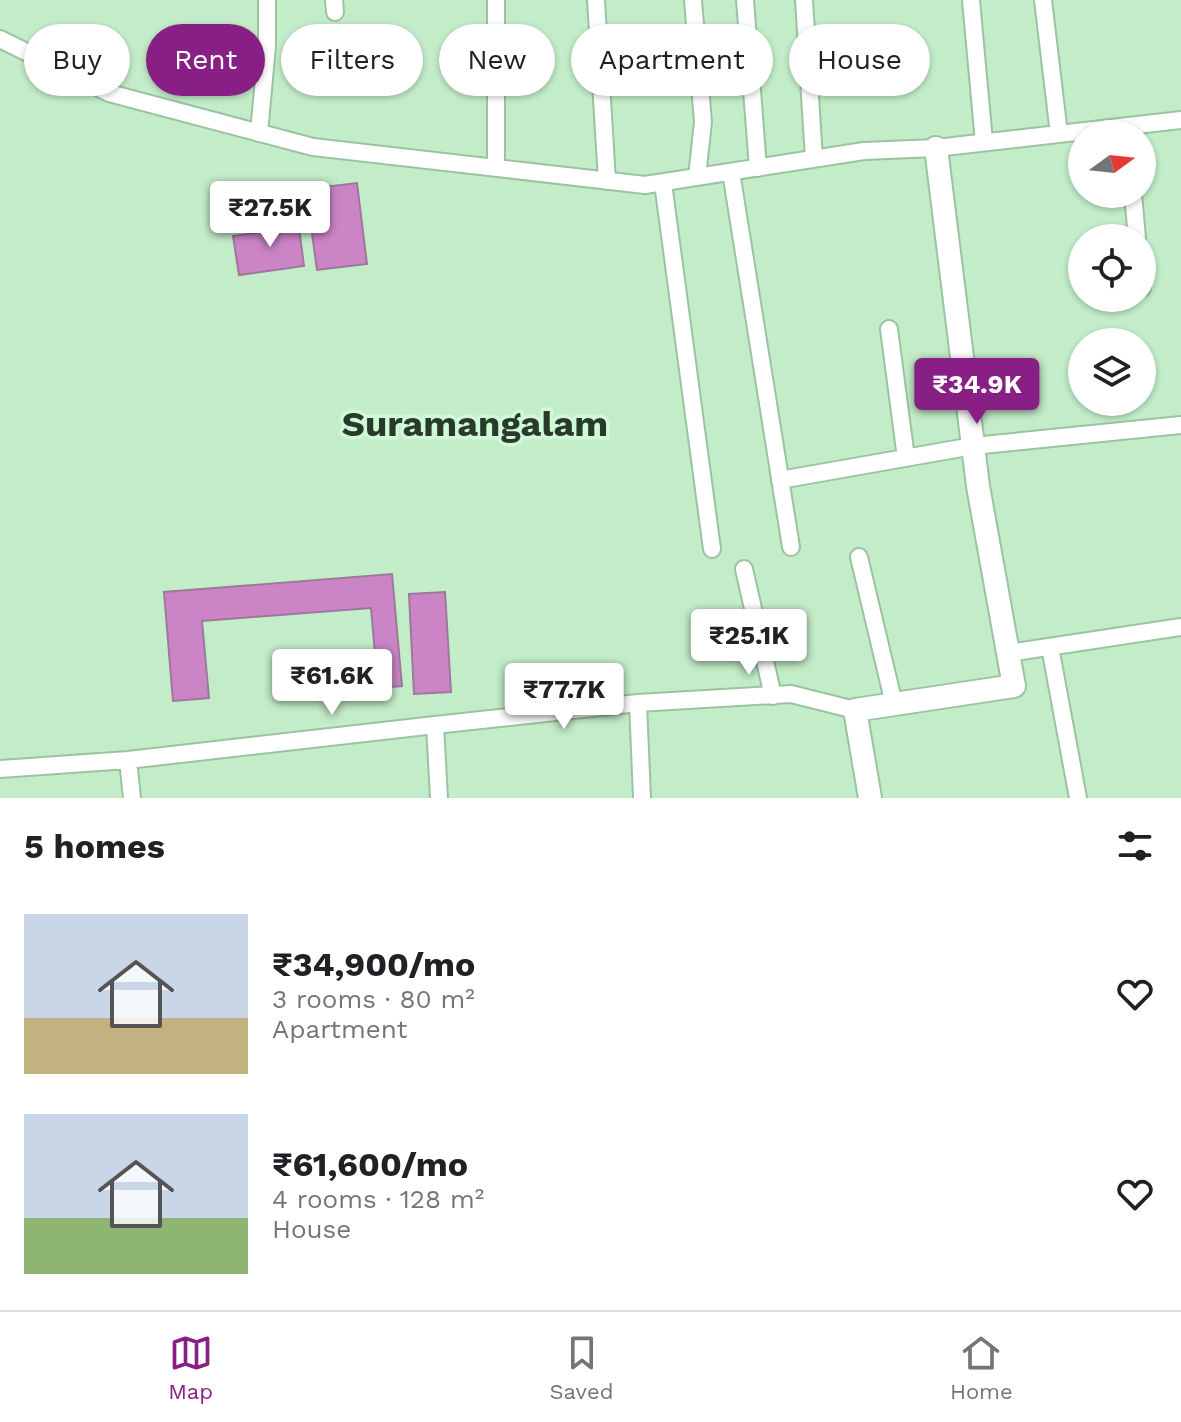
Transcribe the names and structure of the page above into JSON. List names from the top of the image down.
{
  "districts": ["Suramangalam"],
  "north": "right",
  "page": {
    "chip": [
      "Buy",
      "Rent",
      "Filters",
      "New",
      "Apartment",
      "House"
    ],
    "price": [
      "₹27.5K",
      "₹34.9K",
      "₹25.1K",
      "₹61.6K",
      "₹77.7K"
    ],
    "heading": "5 homes",
    "list": [
      {
        "name": "₹34,900/mo",
        "note": "3 rooms · 80 m² · Apartment"
      },
      {
        "name": "₹61,600/mo",
        "note": "4 rooms · 128 m² · House"
      }
    ],
    "tabs": ["Map", "Saved", "Home"]
  }
}
